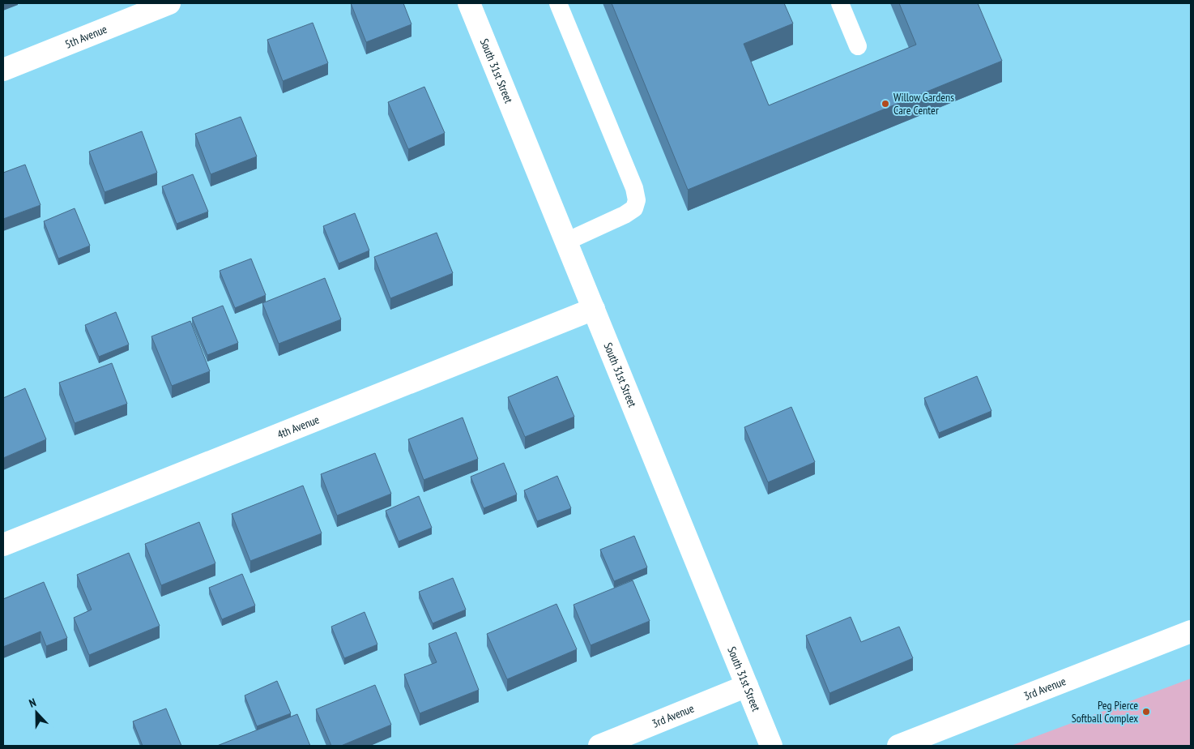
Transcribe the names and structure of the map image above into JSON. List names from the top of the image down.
{
  "streets": {
    "street": [
      "5th Avenue",
      "South 31st Street",
      "4th Avenue",
      "3rd Avenue"
    ]
  },
  "crossings": [
    ["South 31st Street", "4th Avenue"],
    ["South 31st Street", "3rd Avenue"]
  ],
  "places": ["Willow Gardens Care Center", "Peg Pierce Softball Complex"],
  "north": "top"
}
